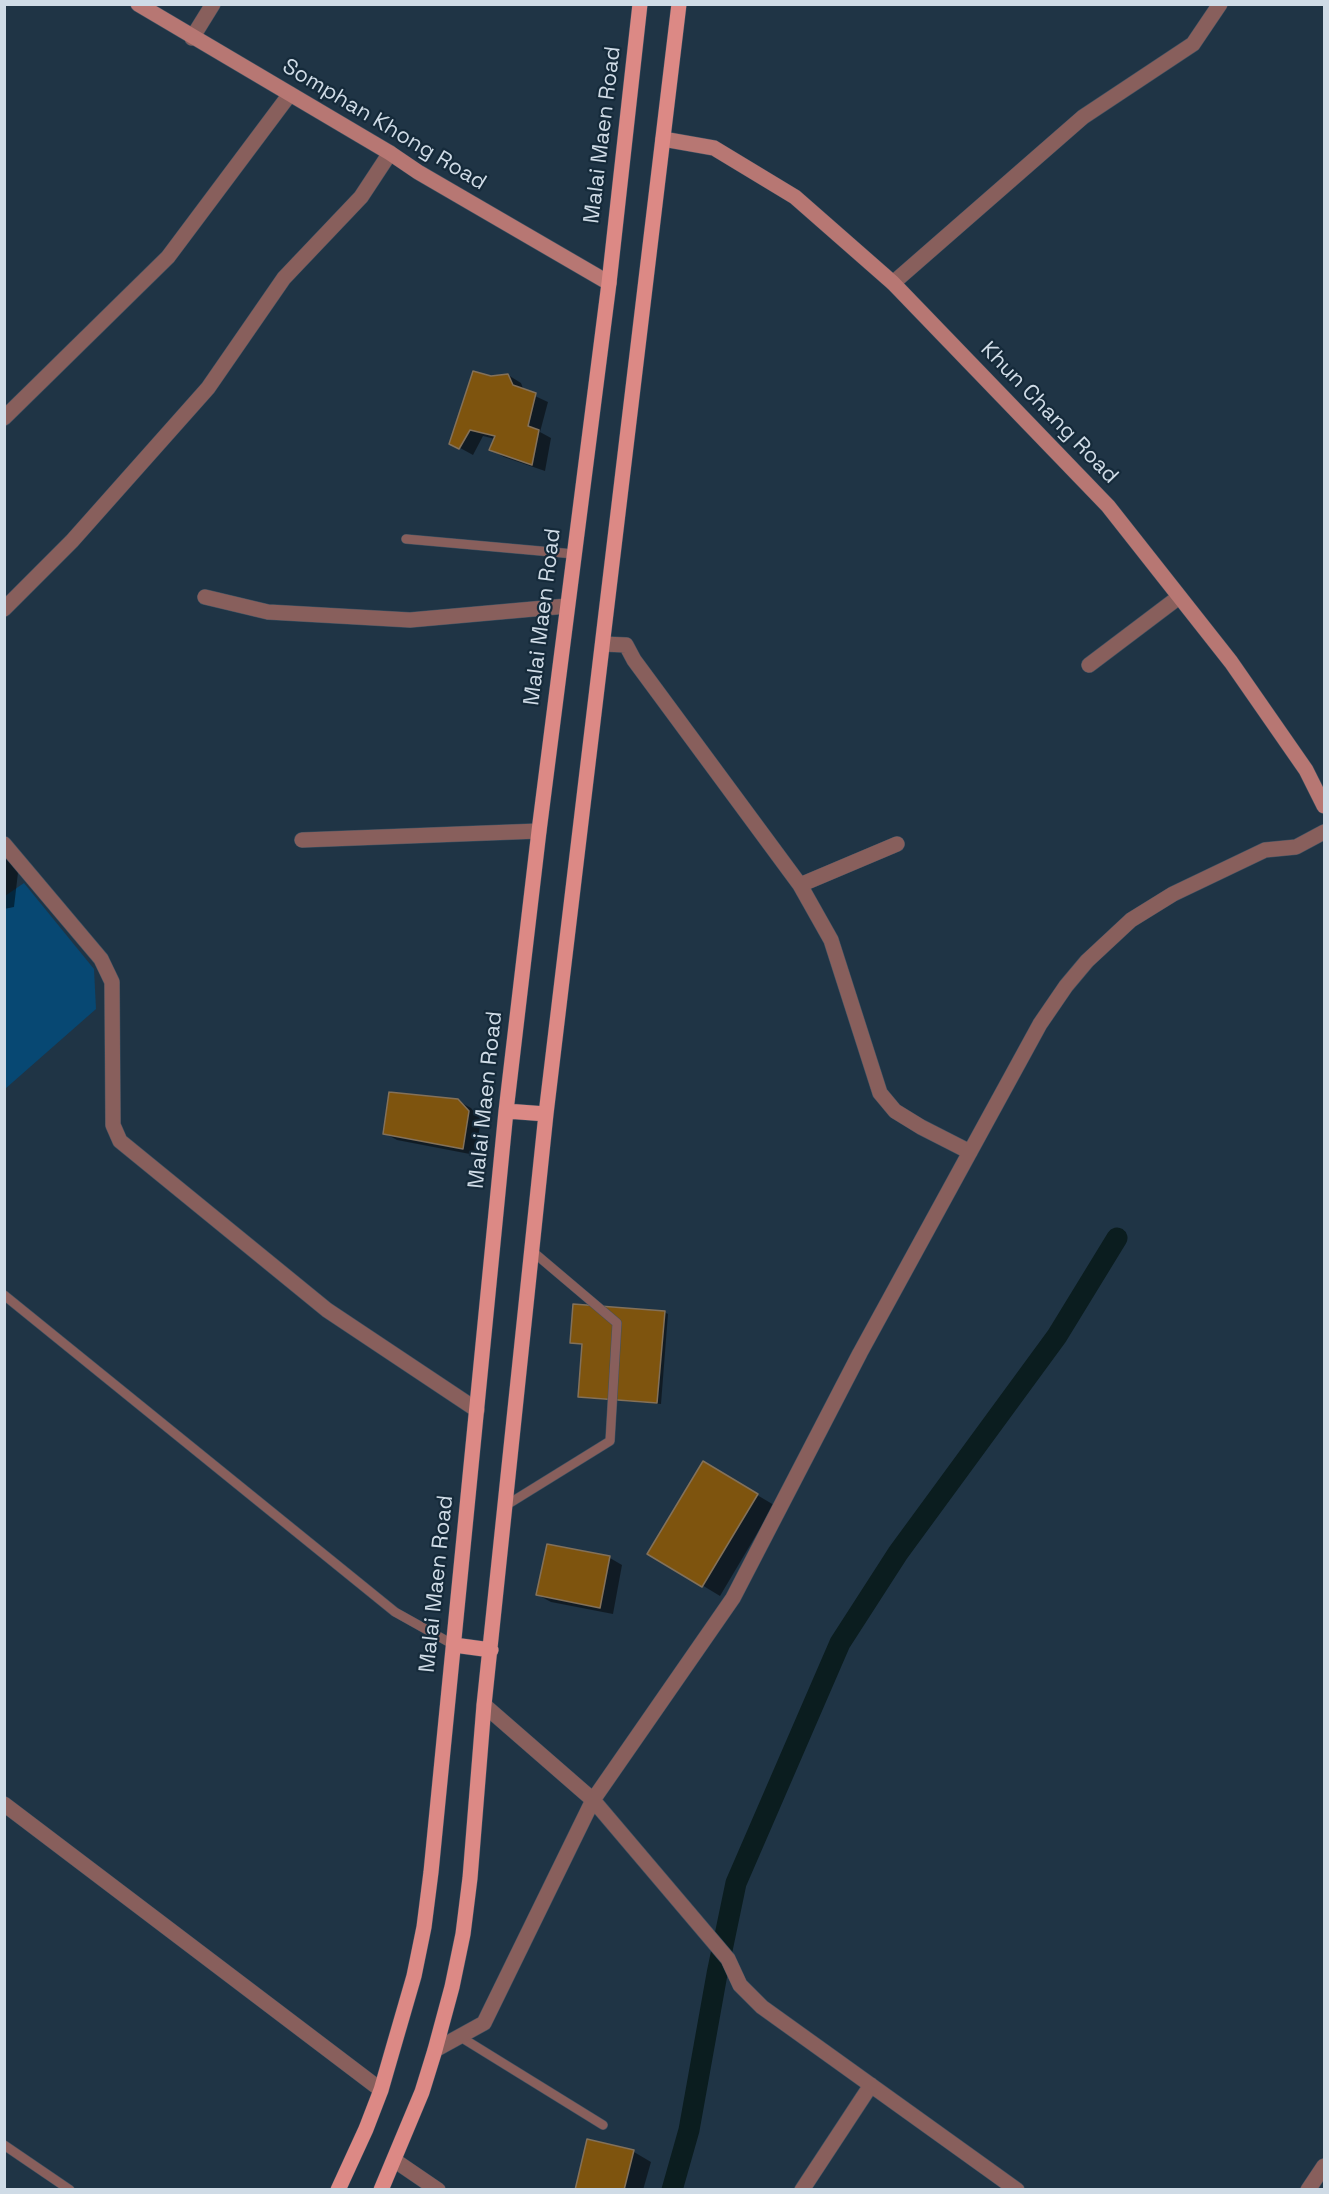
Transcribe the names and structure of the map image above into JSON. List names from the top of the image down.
{
  "streets": {
    "main road": ["Somphan Khong Road", "Malai Maen Road", "Khun Chang Road"]
  },
  "crossings": [
    ["Somphan Khong Road", "Malai Maen Road"]
  ]
}
